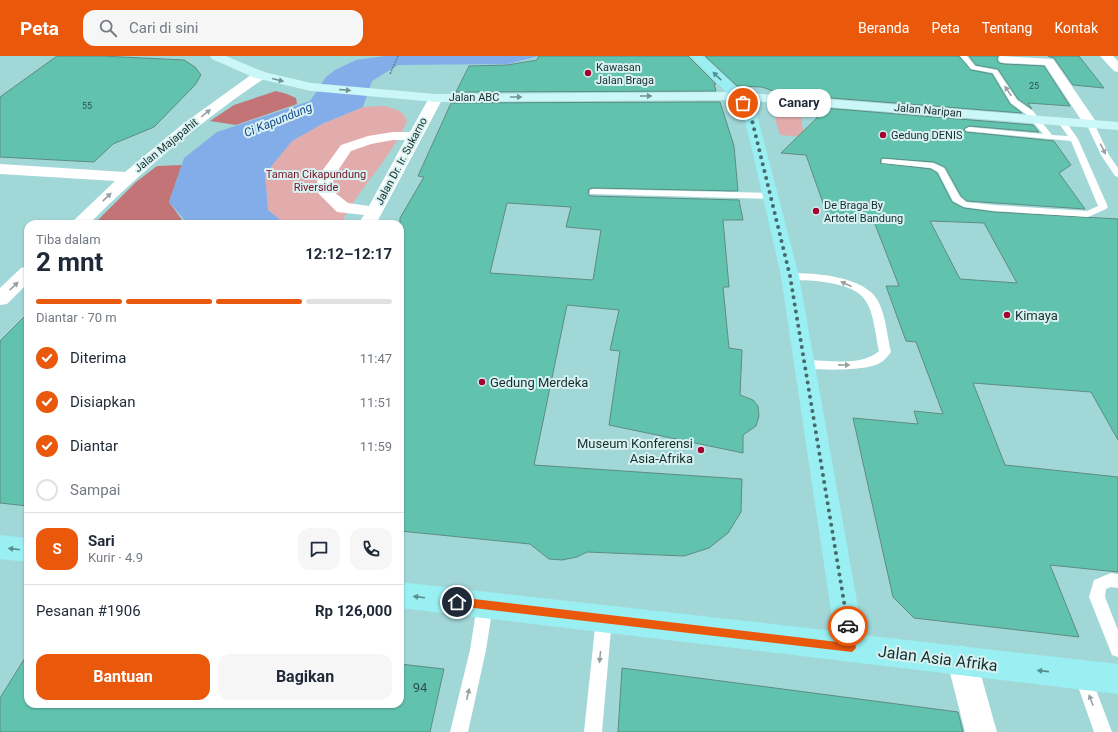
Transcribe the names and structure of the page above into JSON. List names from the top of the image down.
{
  "streets": {
    "main road": ["Jalan Asia Afrika"],
    "street": [
      "Jalan ABC",
      "Jalan Naripan",
      "Jalan Majapahit",
      "Jalan Dr. Ir. Sukarno"
    ]
  },
  "crossings": [
    ["Jalan ABC", "Jalan Naripan"],
    ["Jalan ABC", "Jalan Majapahit"],
    ["Jalan ABC", "Jalan Dr. Ir. Sukarno"]
  ],
  "one_way": ["Jalan ABC", "Jalan Majapahit"],
  "water": ["Ci Kapundung"],
  "parks": ["Taman Cikapundung Riverside"],
  "places": [
    "Kawasan Jalan Braga",
    "Canary",
    "Gedung DENIS",
    "De Braga By Artotel Bandung",
    "Kimaya",
    "Gedung Merdeka",
    "Museum Konferensi Asia-Afrika"
  ],
  "house_numbers": ["25", "55", "94"],
  "page": {
    "header": "Peta",
    "search": "Cari di sini",
    "nav": [
      "Beranda",
      "Peta",
      "Tentang",
      "Kontak"
    ],
    "bubble": "Canary",
    "heading": ["2 mnt", "Tiba dalam", "12:12–12:17"],
    "panel": [
      "Sari",
      "Kurir · 4.9",
      "Pesanan #1906",
      "Rp 126,000"
    ],
    "bar": "Diantar · 70 m",
    "list": [
      ["Diterima", "11:47"],
      ["Disiapkan", "11:51"],
      ["Diantar", "11:59"],
      "Sampai"
    ],
    "round": "S",
    "buttons": ["Bantuan", "Bagikan"]
  }
}
